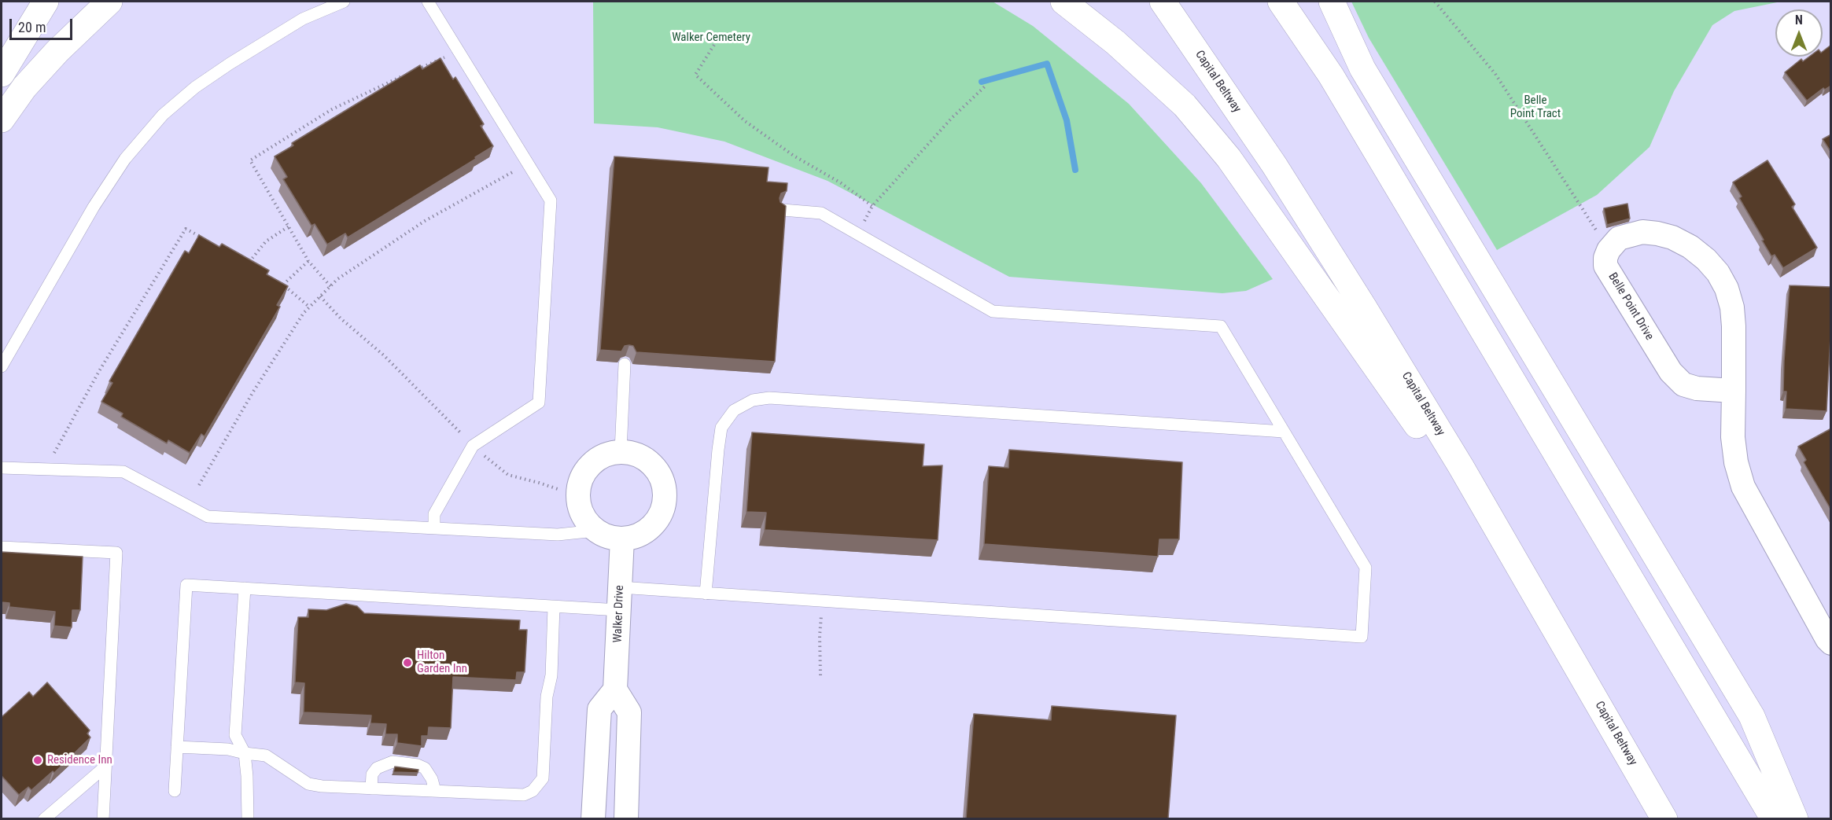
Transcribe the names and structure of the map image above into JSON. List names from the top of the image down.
{
  "streets": {
    "main road": ["Capital Beltway"],
    "street": ["Belle Point Drive", "Walker Drive"]
  },
  "parks": ["Walker Cemetery", "Belle Point Tract"],
  "places": ["Hilton Garden Inn", "Residence Inn"],
  "scale_bar": "20 m",
  "north": "top"
}
